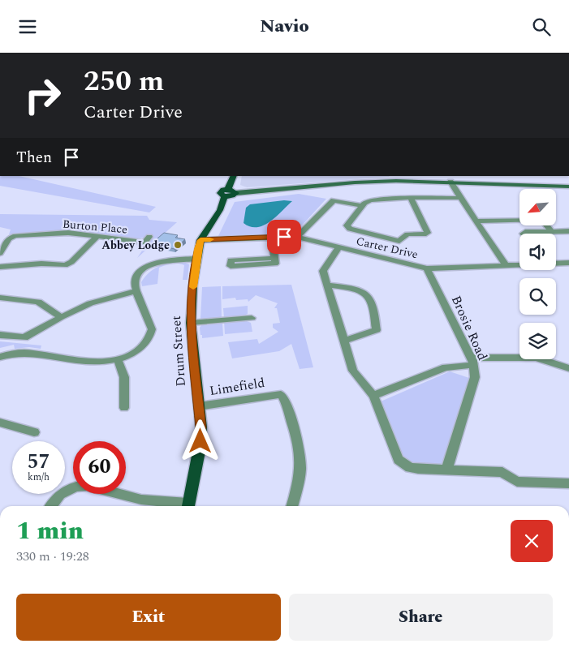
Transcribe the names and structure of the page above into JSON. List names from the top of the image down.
{
  "streets": {
    "main road": ["Drum Street"],
    "street": [
      "Burton Place",
      "Carter Drive",
      "Brosie Road",
      "Limefield"
    ]
  },
  "crossings": [
    ["Carter Drive", "Brosie Road"],
    ["Carter Drive", "Drum Street"],
    ["Drum Street", "Limefield"]
  ],
  "places": ["Abbey Lodge"],
  "north": "bottom left",
  "page": {
    "header": "Navio",
    "turn": ["250 m", "Carter Drive"],
    "then": "Then",
    "speed": "57 km/h",
    "limit": "60",
    "heading": ["1 min", "330 m · 19:28"],
    "buttons": ["Exit", "Share"]
  }
}
